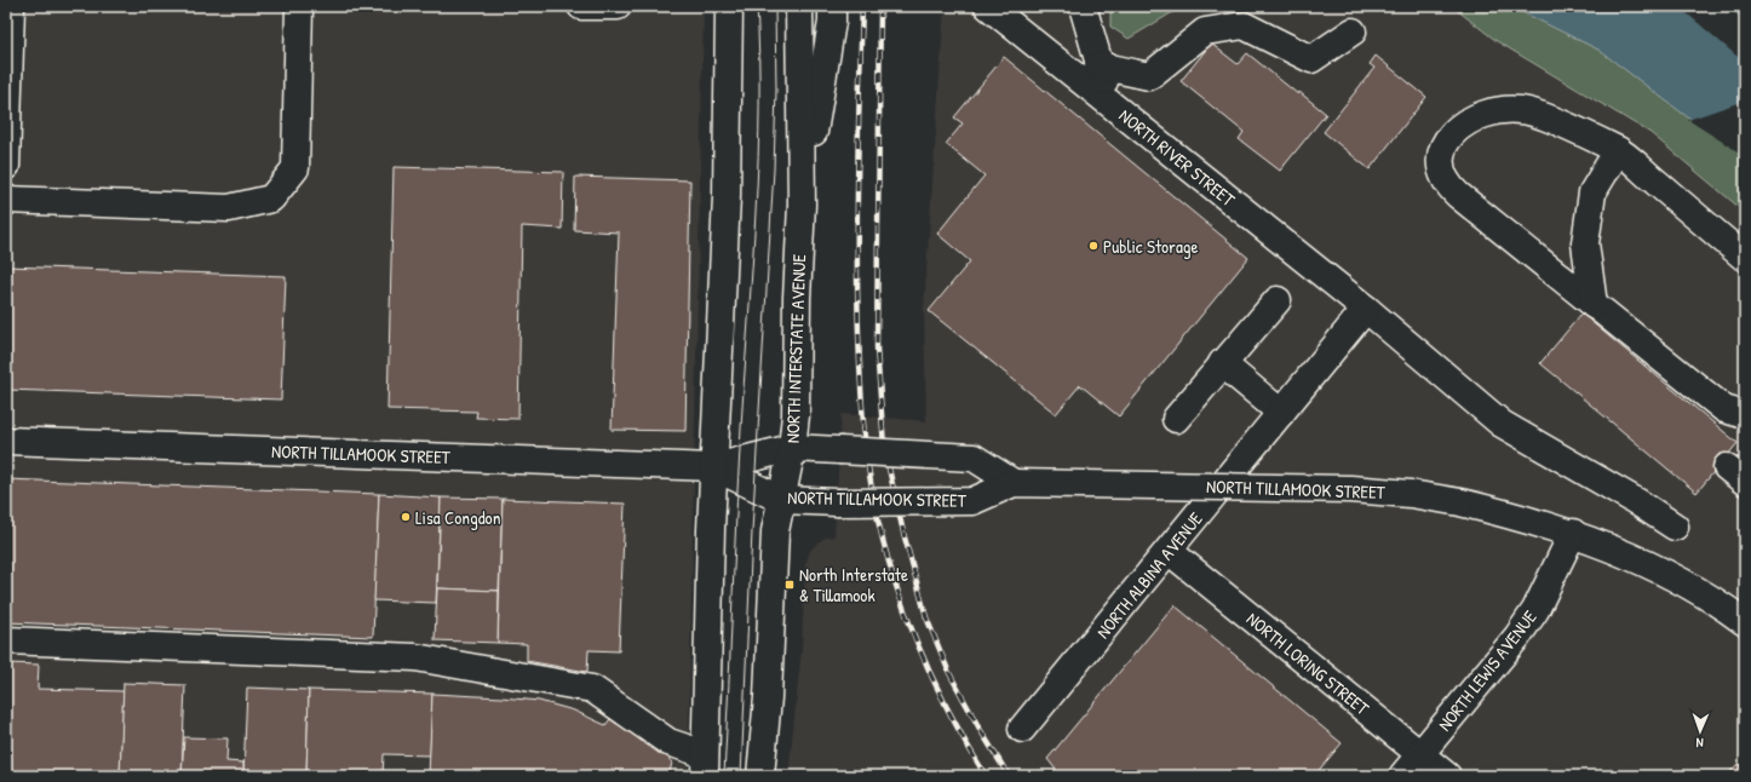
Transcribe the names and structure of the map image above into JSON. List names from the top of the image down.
{
  "streets": {
    "street": [
      "NORTH RIVER STREET",
      "NORTH INTERSTATE AVENUE",
      "NORTH TILLAMOOK STREET",
      "NORTH ALBINA AVENUE",
      "NORTH LORING STREET",
      "NORTH LEWIS AVENUE"
    ]
  },
  "crossings": [
    ["NORTH RIVER STREET", "NORTH ALBINA AVENUE"],
    ["NORTH INTERSTATE AVENUE", "NORTH TILLAMOOK STREET"],
    ["NORTH TILLAMOOK STREET", "NORTH LEWIS AVENUE"],
    ["NORTH ALBINA AVENUE", "NORTH LORING STREET"],
    ["NORTH LORING STREET", "NORTH LEWIS AVENUE"]
  ],
  "places": {
    "other": ["Public Storage", "Lisa Congdon"],
    "transit": ["North Interstate & Tillamook"]
  },
  "north": "bottom"
}
